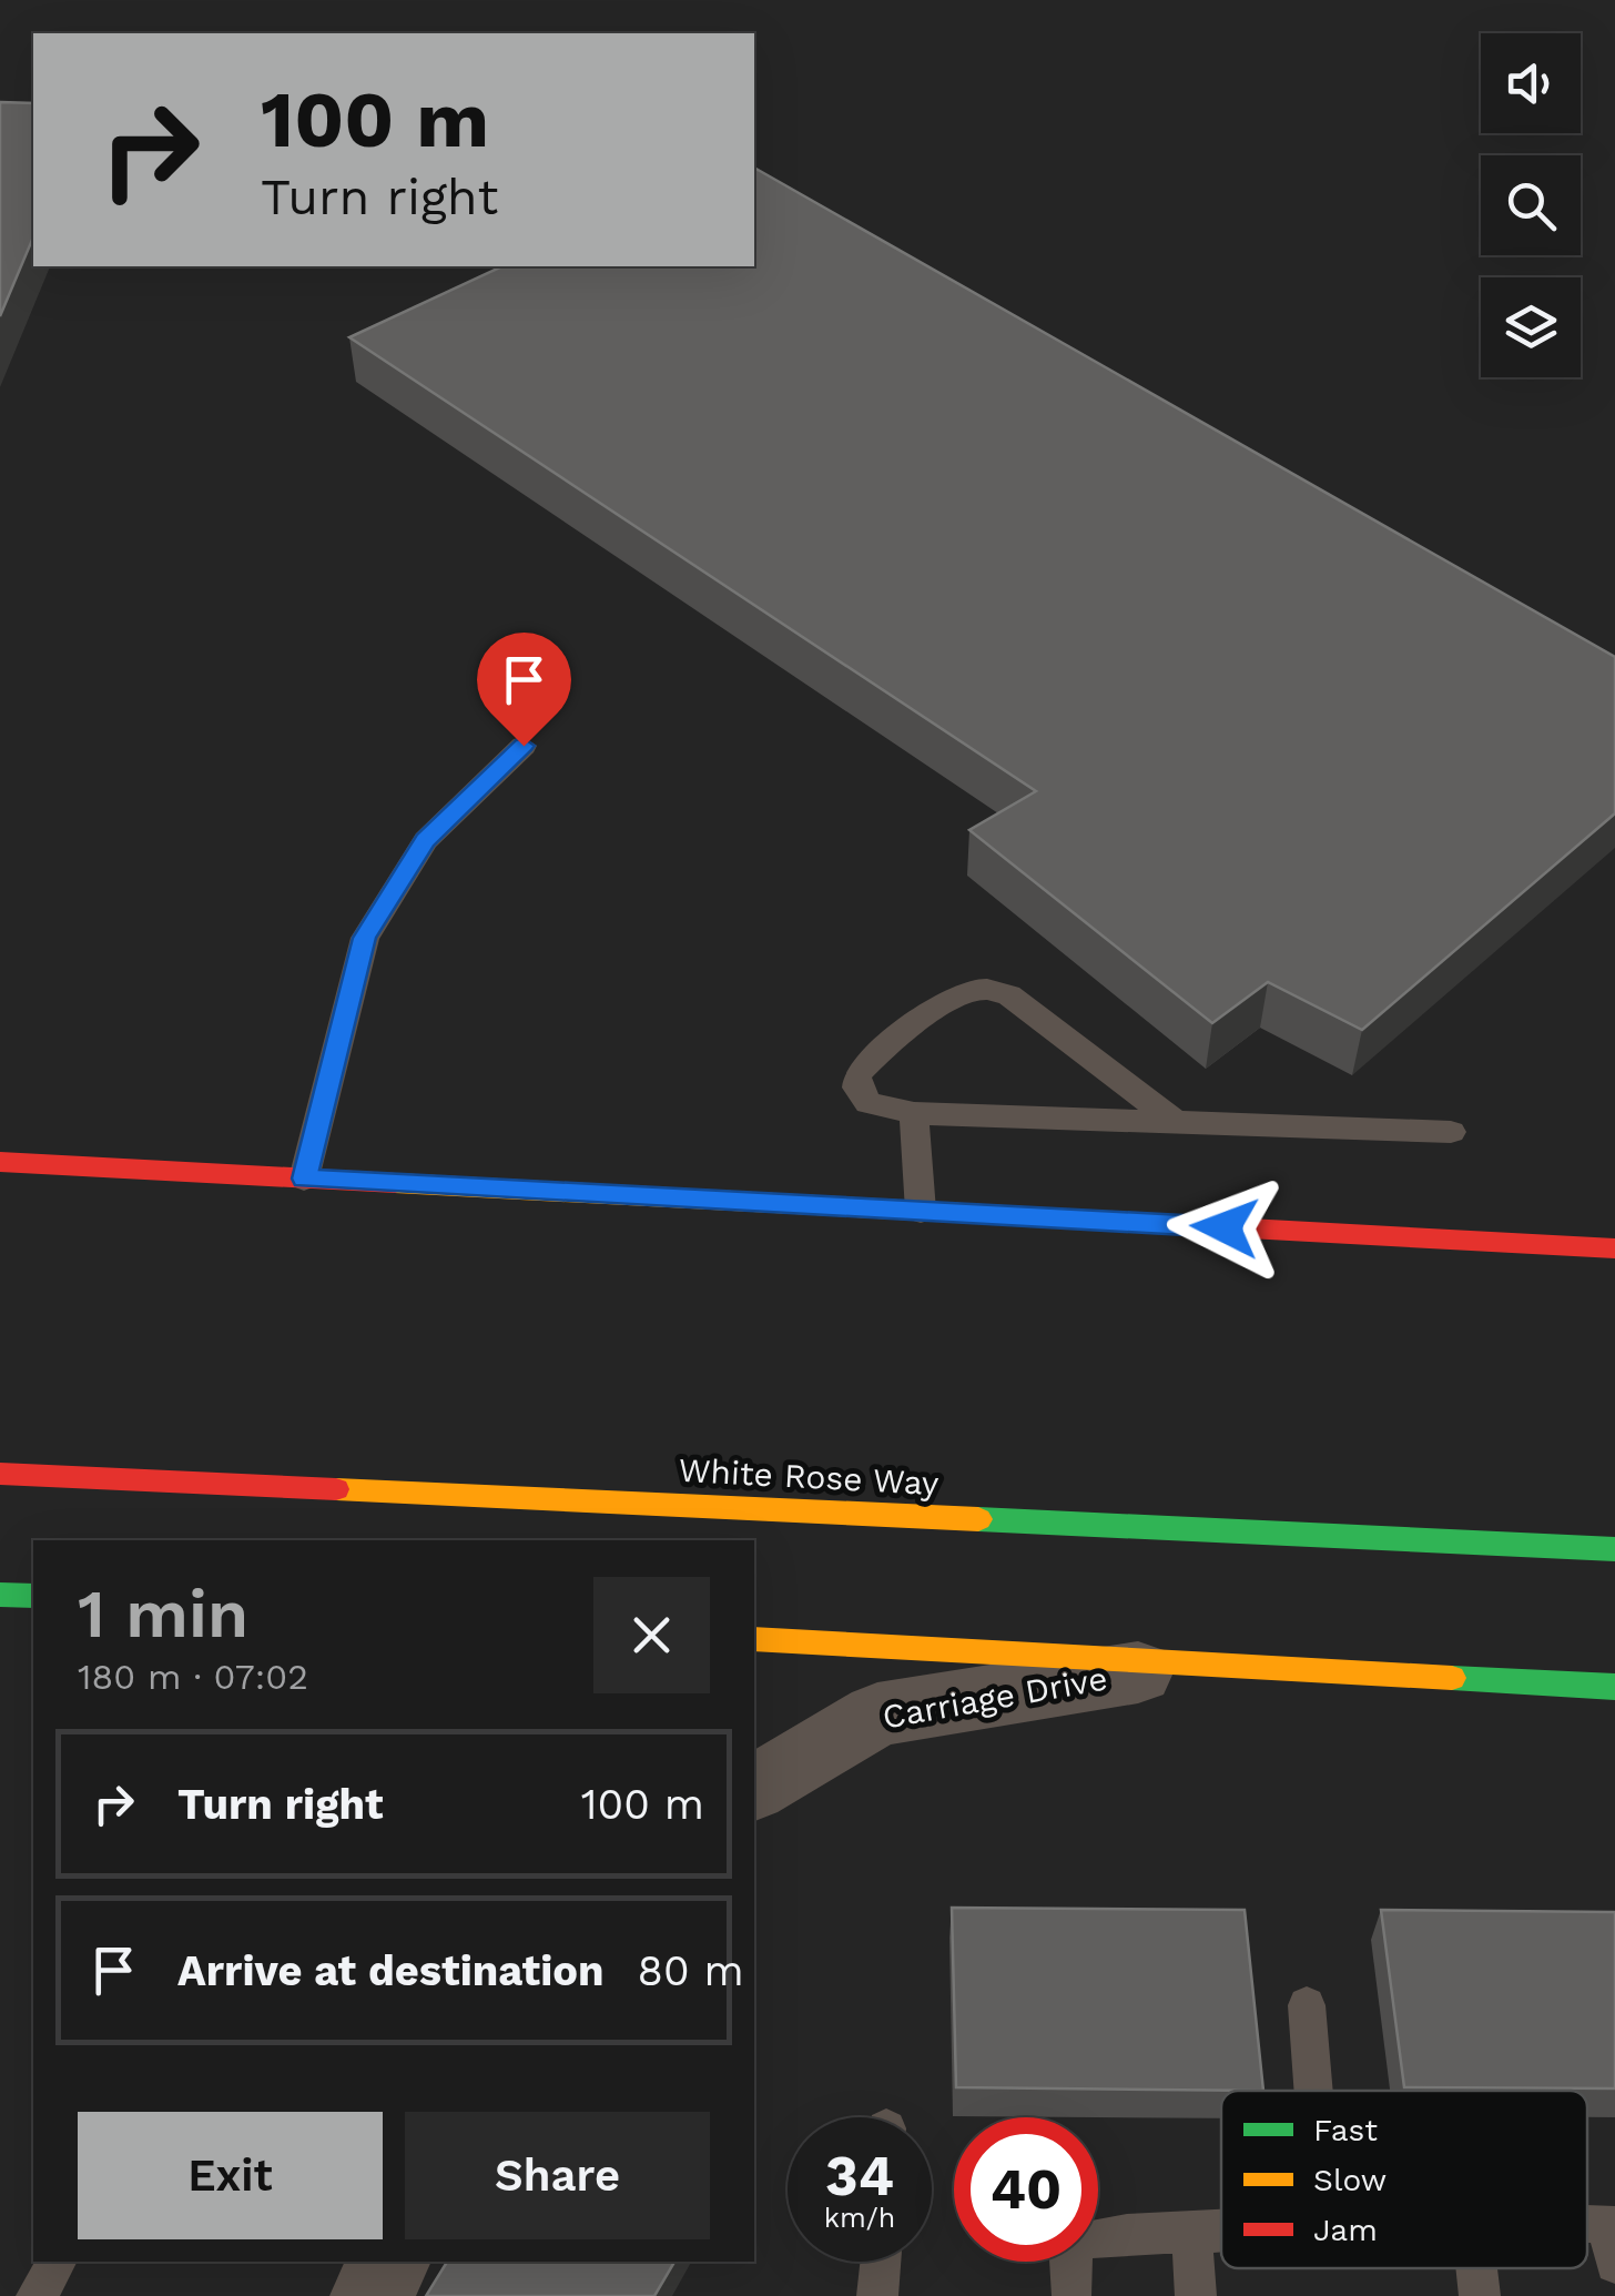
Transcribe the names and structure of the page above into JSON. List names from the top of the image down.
{
  "streets": {
    "main road": ["White Rose Way"],
    "street": ["Carriage Drive"]
  },
  "legend": ["Fast", "Slow", "Jam"],
  "page": {
    "turn": ["100 m", "Turn right"],
    "heading": ["1 min", "180 m · 07:02"],
    "list": [
      {
        "name": "Turn right",
        "value": "100 m"
      },
      {
        "name": "Arrive at destination",
        "value": "80 m"
      }
    ],
    "buttons": ["Exit", "Share"],
    "speed": "34 km/h",
    "limit": "40"
  }
}
